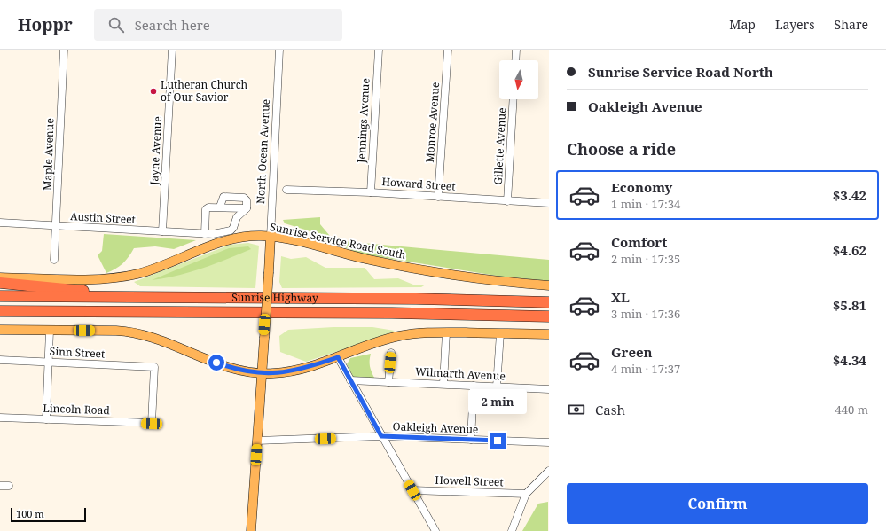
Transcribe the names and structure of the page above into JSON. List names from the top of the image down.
{
  "streets": {
    "highway": ["Sunrise Highway"],
    "main road": ["North Ocean Avenue", "Sunrise Service Road South"],
    "street": [
      "Jennings Avenue",
      "Monroe Avenue",
      "Gillette Avenue",
      "Jayne Avenue",
      "Maple Avenue",
      "Howard Street",
      "Austin Street",
      "Sinn Street",
      "Wilmarth Avenue",
      "Lincoln Road",
      "Oakleigh Avenue",
      "Howell Street"
    ]
  },
  "crossings": [
    ["Jennings Avenue", "Howard Street"],
    ["Monroe Avenue", "Howard Street"],
    ["Gillette Avenue", "Howard Street"],
    ["Jayne Avenue", "Austin Street"],
    ["North Ocean Avenue", "Sunrise Service Road South"],
    ["North Ocean Avenue", "Oakleigh Avenue"],
    ["Maple Avenue", "Austin Street"],
    ["Sinn Street", "Lincoln Road"]
  ],
  "places": ["Lutheran Church of Our Savior"],
  "scale_bar": "100 m",
  "north": "bottom",
  "page": {
    "header": "Hoppr",
    "search": "Search here",
    "nav": ["Map", "Layers", "Share"],
    "banner": ["Sunrise Service Road North", "Oakleigh Avenue"],
    "heading": "Choose a ride",
    "list": [
      {
        "name": "Economy",
        "note": "1 min · 17:34",
        "value": "$3.42"
      },
      {
        "name": "Comfort",
        "note": "2 min · 17:35",
        "value": "$4.62"
      },
      {
        "name": "XL",
        "note": "3 min · 17:36",
        "value": "$5.81"
      },
      {
        "name": "Green",
        "note": "4 min · 17:37",
        "value": "$4.34"
      }
    ],
    "bubble": "2 min",
    "pay": ["Cash", "440 m"],
    "buttons": "Confirm",
    "scale": "100 m"
  }
}
